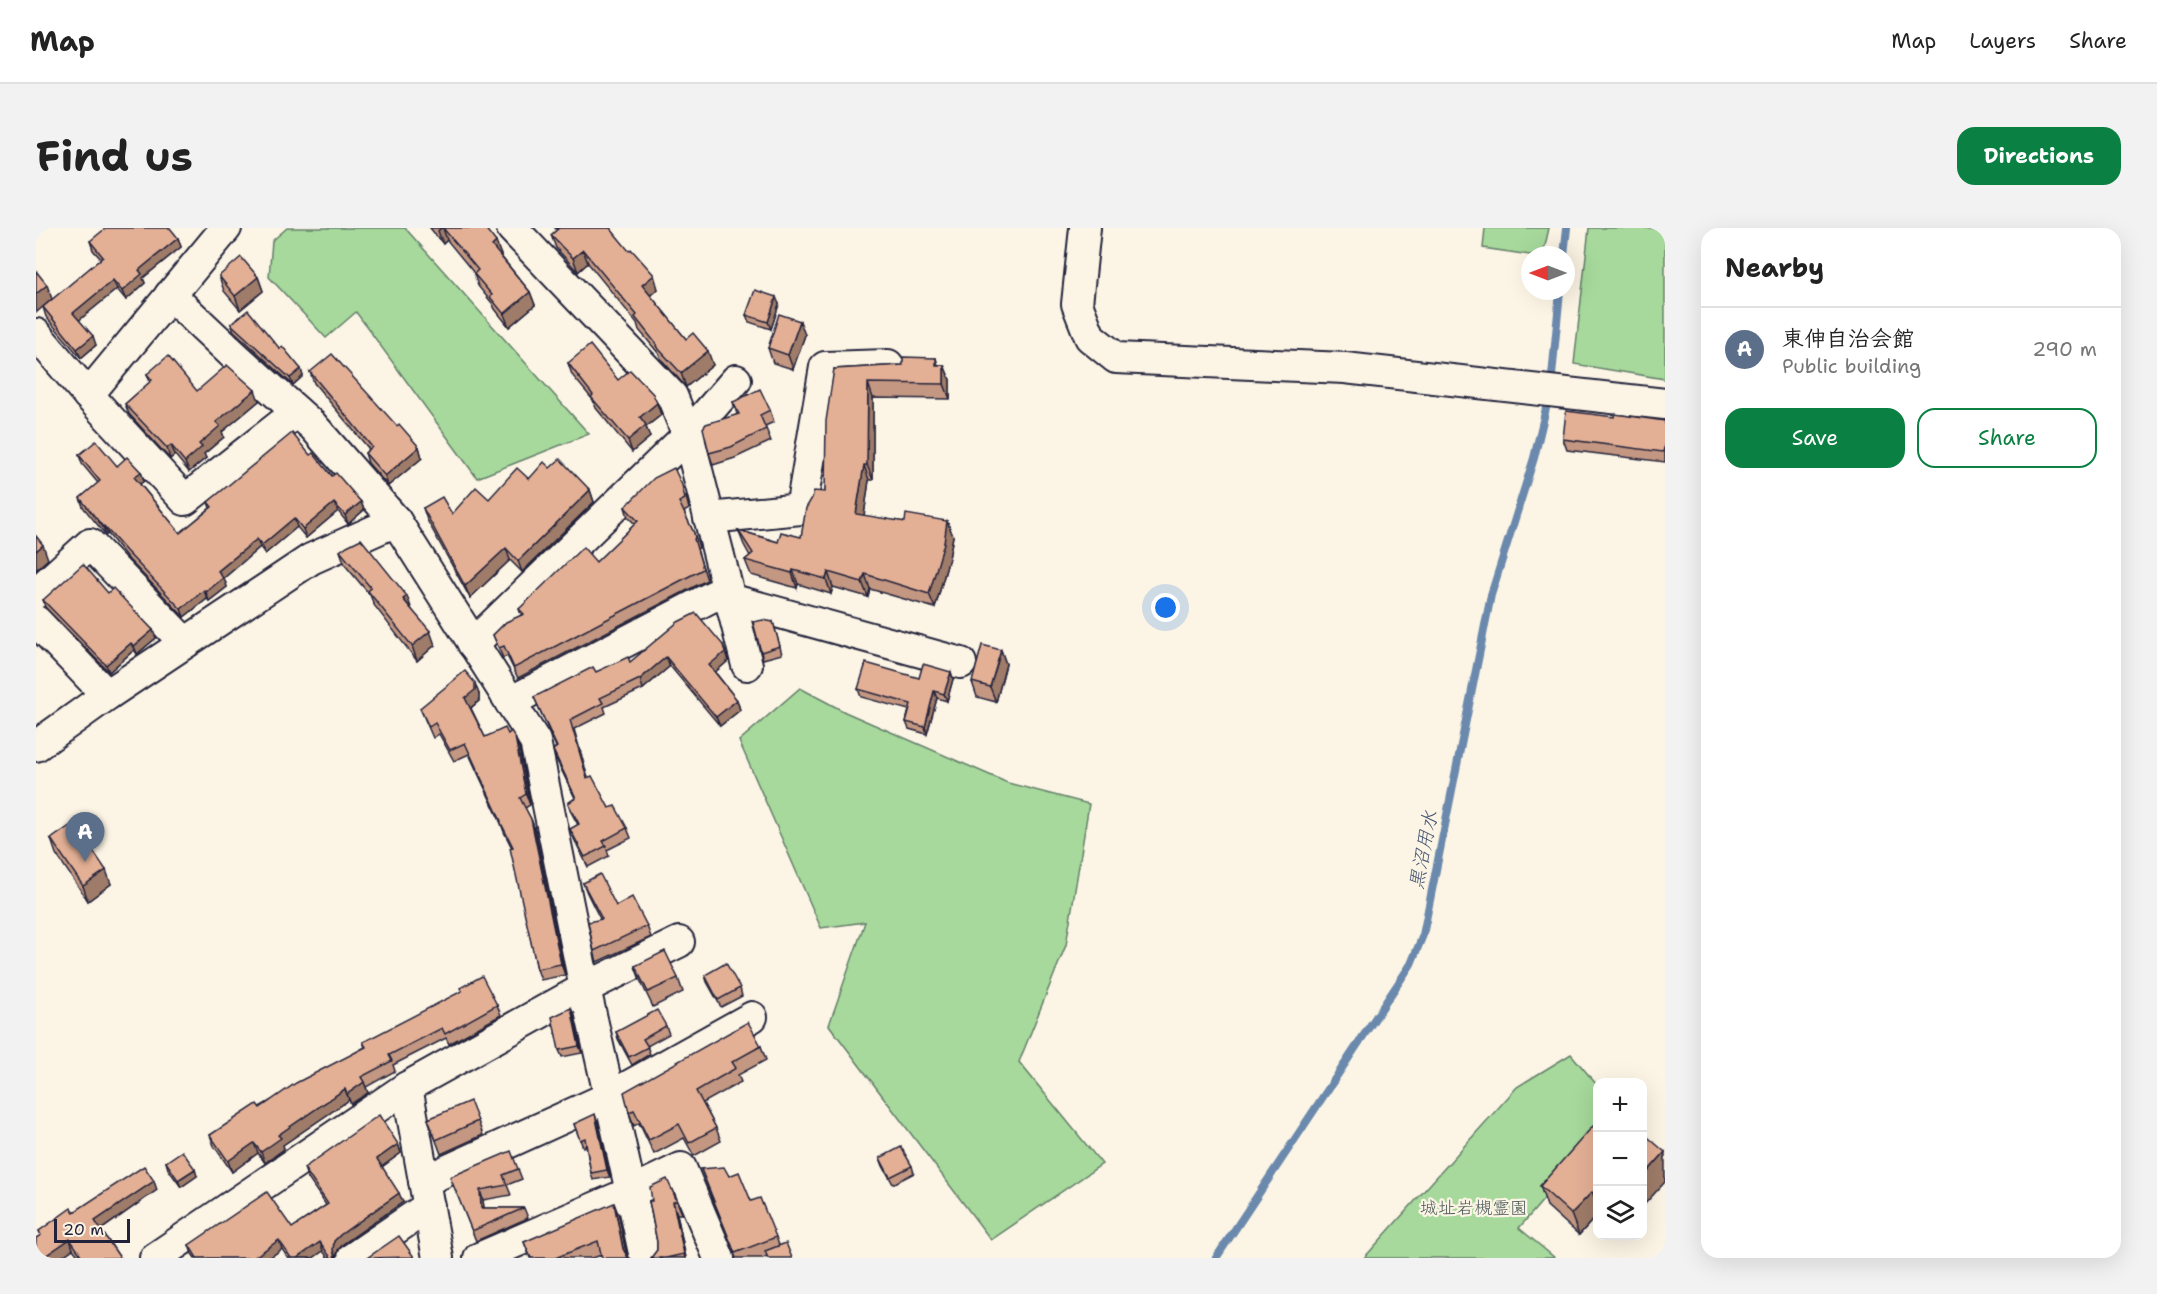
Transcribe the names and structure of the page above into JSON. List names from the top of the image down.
{
  "water": ["黒沼用水"],
  "parks": ["城址岩槻霊園"],
  "scale_bar": "20 m",
  "north": "left",
  "page": {
    "header": "Map",
    "nav": ["Map", "Layers", "Share"],
    "buttons": [
      "Directions",
      ["Save", "Share"]
    ],
    "title": "Find us",
    "heading": "Nearby",
    "list": [
      {
        "mark": "A",
        "name": "東伸自治会館",
        "note": "Public building",
        "value": "290 m"
      }
    ],
    "pins": "A",
    "map_buttons": ["+", "−"],
    "scale": "20 m"
  }
}
